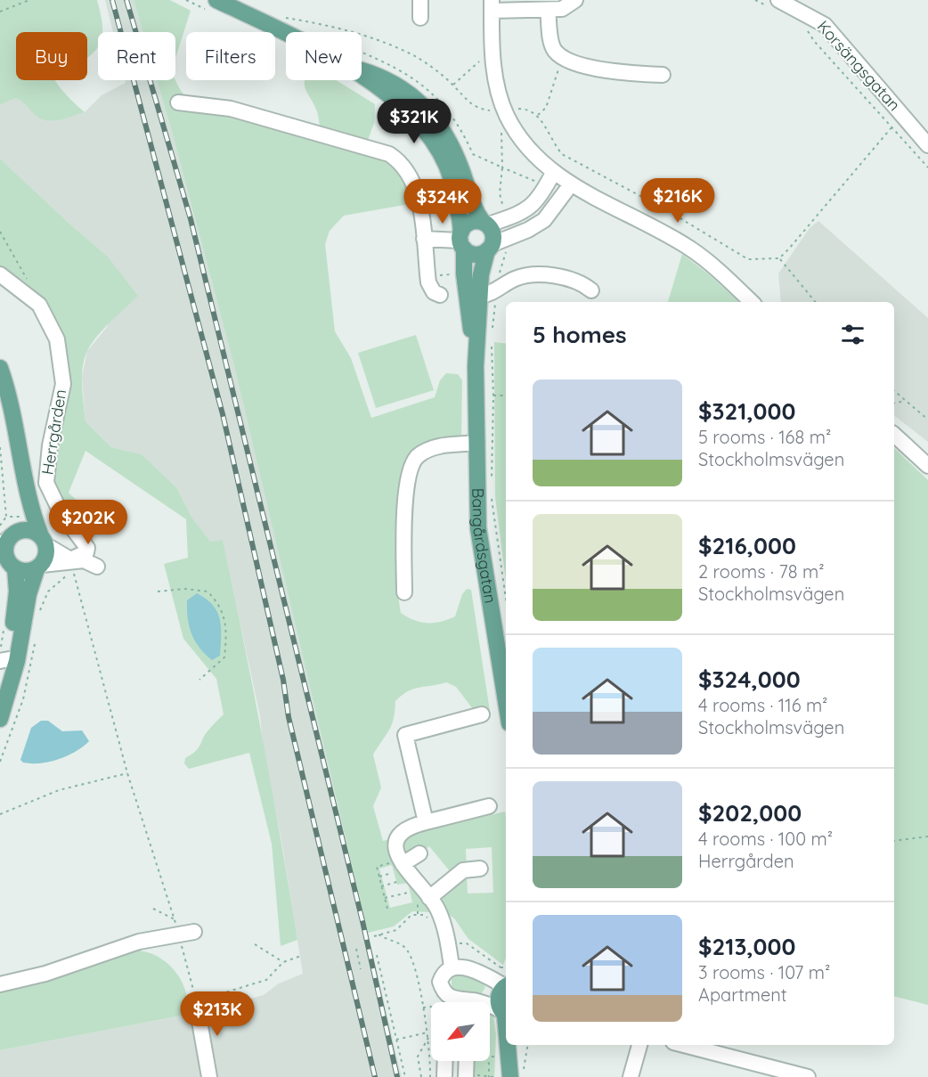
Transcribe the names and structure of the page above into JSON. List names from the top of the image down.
{
  "streets": {
    "main road": ["Bangårdsgatan"],
    "street": ["Korsängsgatan", "Herrgården"]
  },
  "north": "bottom left",
  "page": {
    "chip": [
      "Buy",
      "Rent",
      "Filters",
      "New"
    ],
    "price": [
      "$321K",
      "$216K",
      "$324K",
      "$202K",
      "$213K"
    ],
    "heading": "5 homes",
    "list": [
      {
        "name": "$321,000",
        "note": "5 rooms · 168 m² · Stockholmsvägen"
      },
      {
        "name": "$216,000",
        "note": "2 rooms · 78 m² · Stockholmsvägen"
      },
      {
        "name": "$324,000",
        "note": "4 rooms · 116 m² · Stockholmsvägen"
      },
      {
        "name": "$202,000",
        "note": "4 rooms · 100 m² · Herrgården"
      },
      {
        "name": "$213,000",
        "note": "3 rooms · 107 m² · Apartment"
      }
    ]
  }
}
